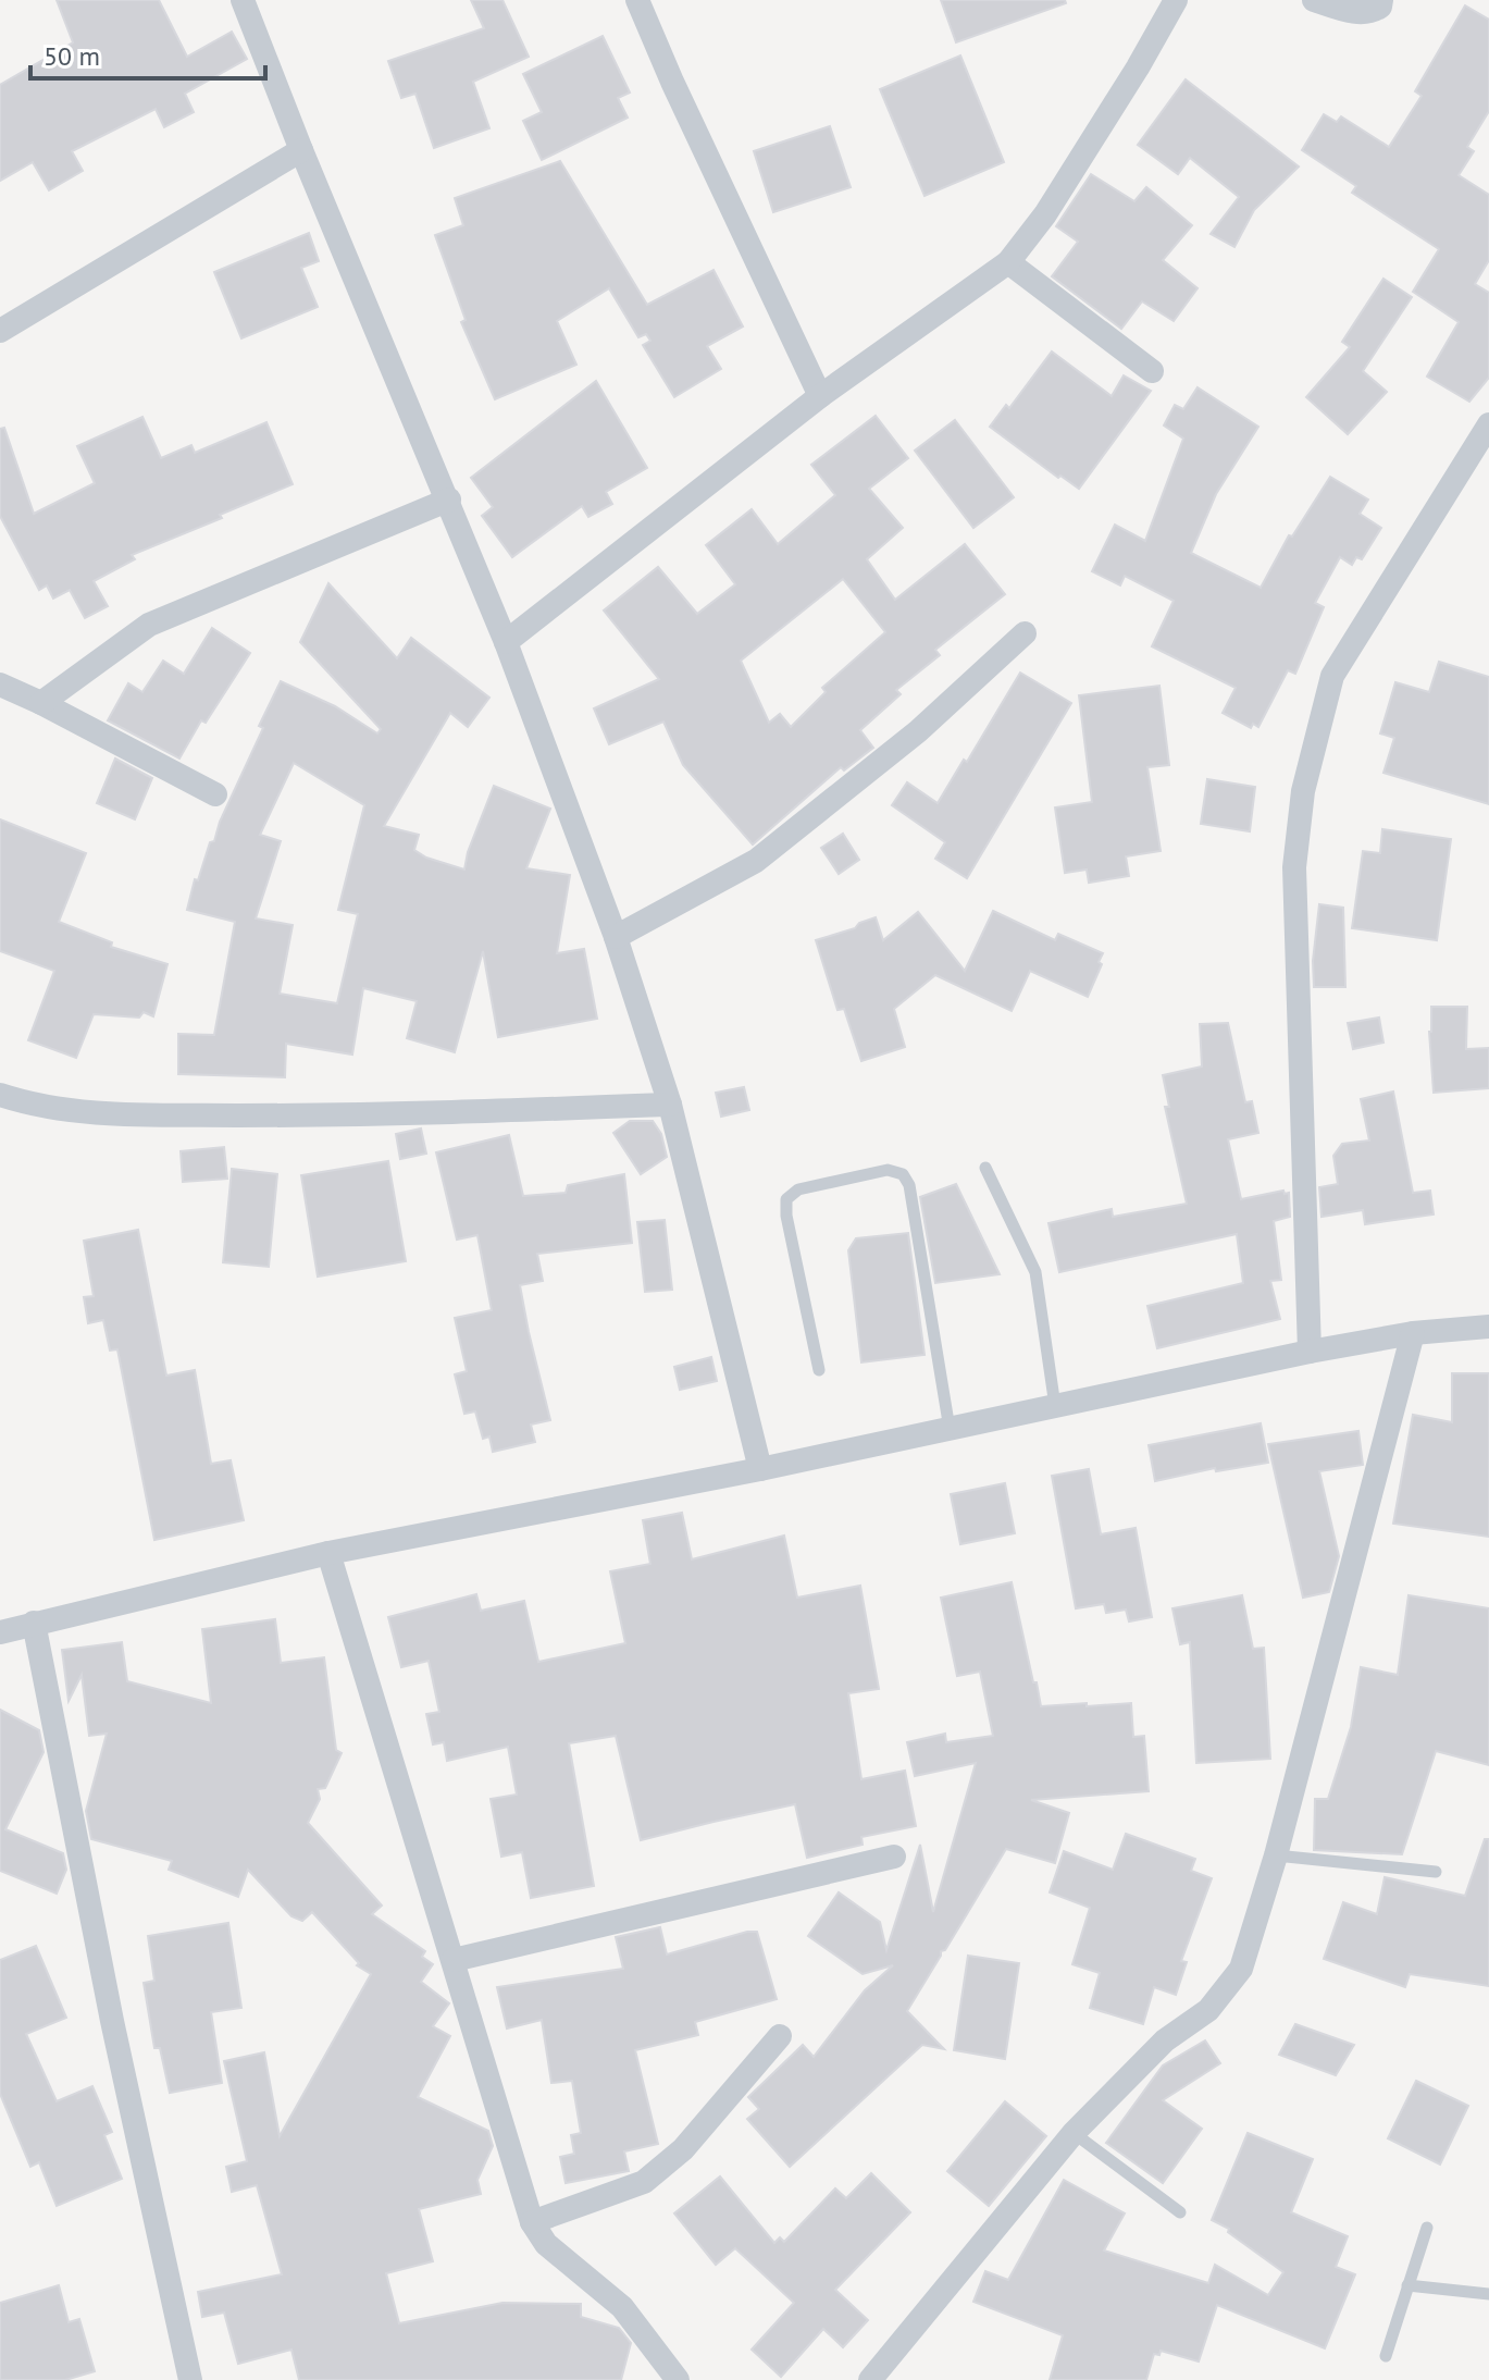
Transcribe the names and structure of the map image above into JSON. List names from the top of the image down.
{
  "scale_bar": "50 m"
}
